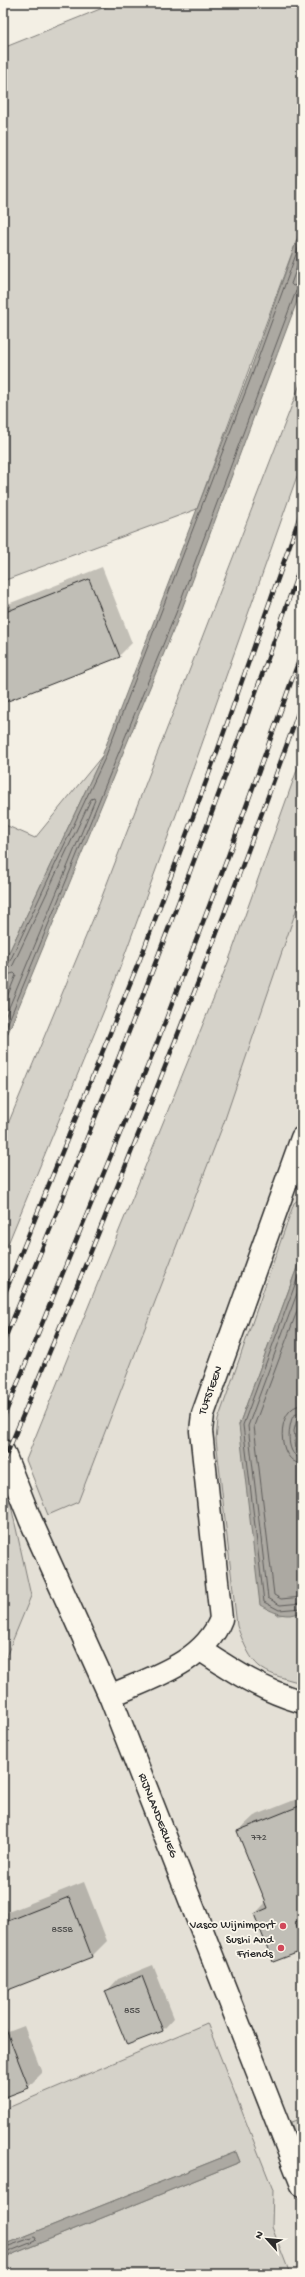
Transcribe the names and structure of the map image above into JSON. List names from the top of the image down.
{
  "streets": {
    "street": ["TUFSTEEN", "RIJNLANDERWEG"]
  },
  "crossings": [
    ["TUFSTEEN", "RIJNLANDERWEG"]
  ],
  "places": ["Vasco Wijnimport", "Sushi And Friends"],
  "house_numbers": ["772", "855B", "855"],
  "north": "top left"
}
